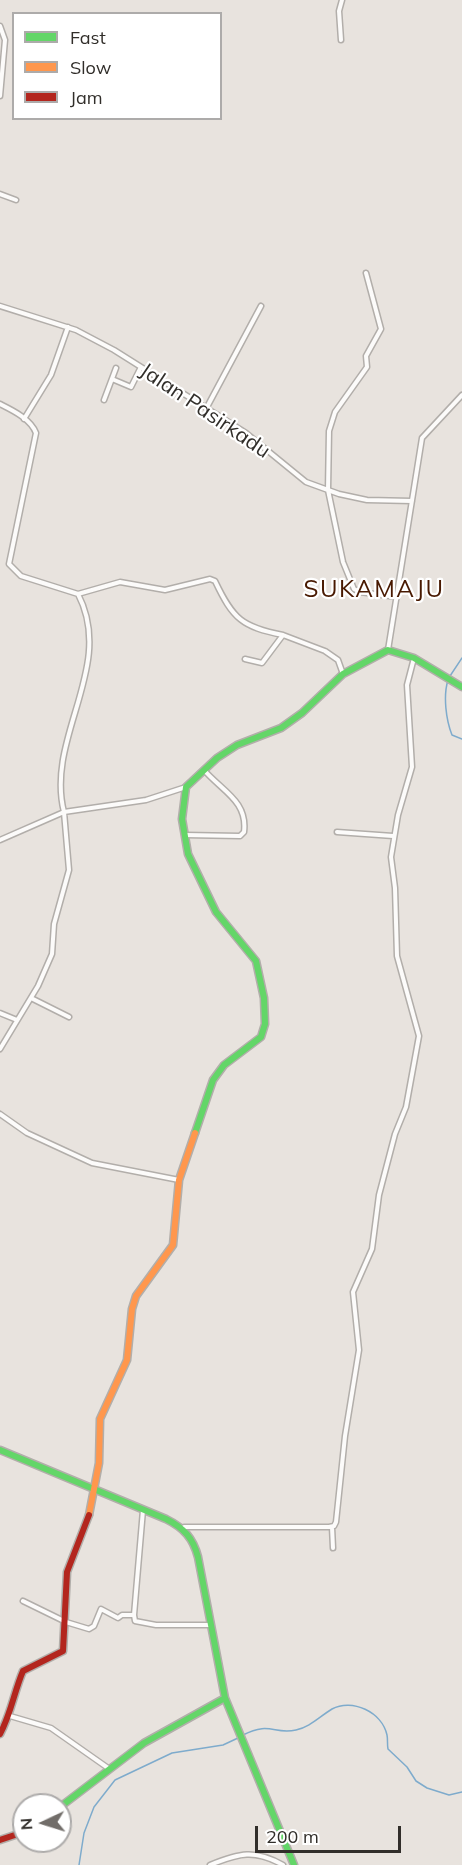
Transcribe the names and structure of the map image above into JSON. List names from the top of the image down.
{
  "streets": {
    "street": ["Jalan Pasirkadu"]
  },
  "districts": ["SUKAMAJU"],
  "legend": ["Fast", "Slow", "Jam"],
  "scale_bar": "200 m",
  "north": "left"
}
